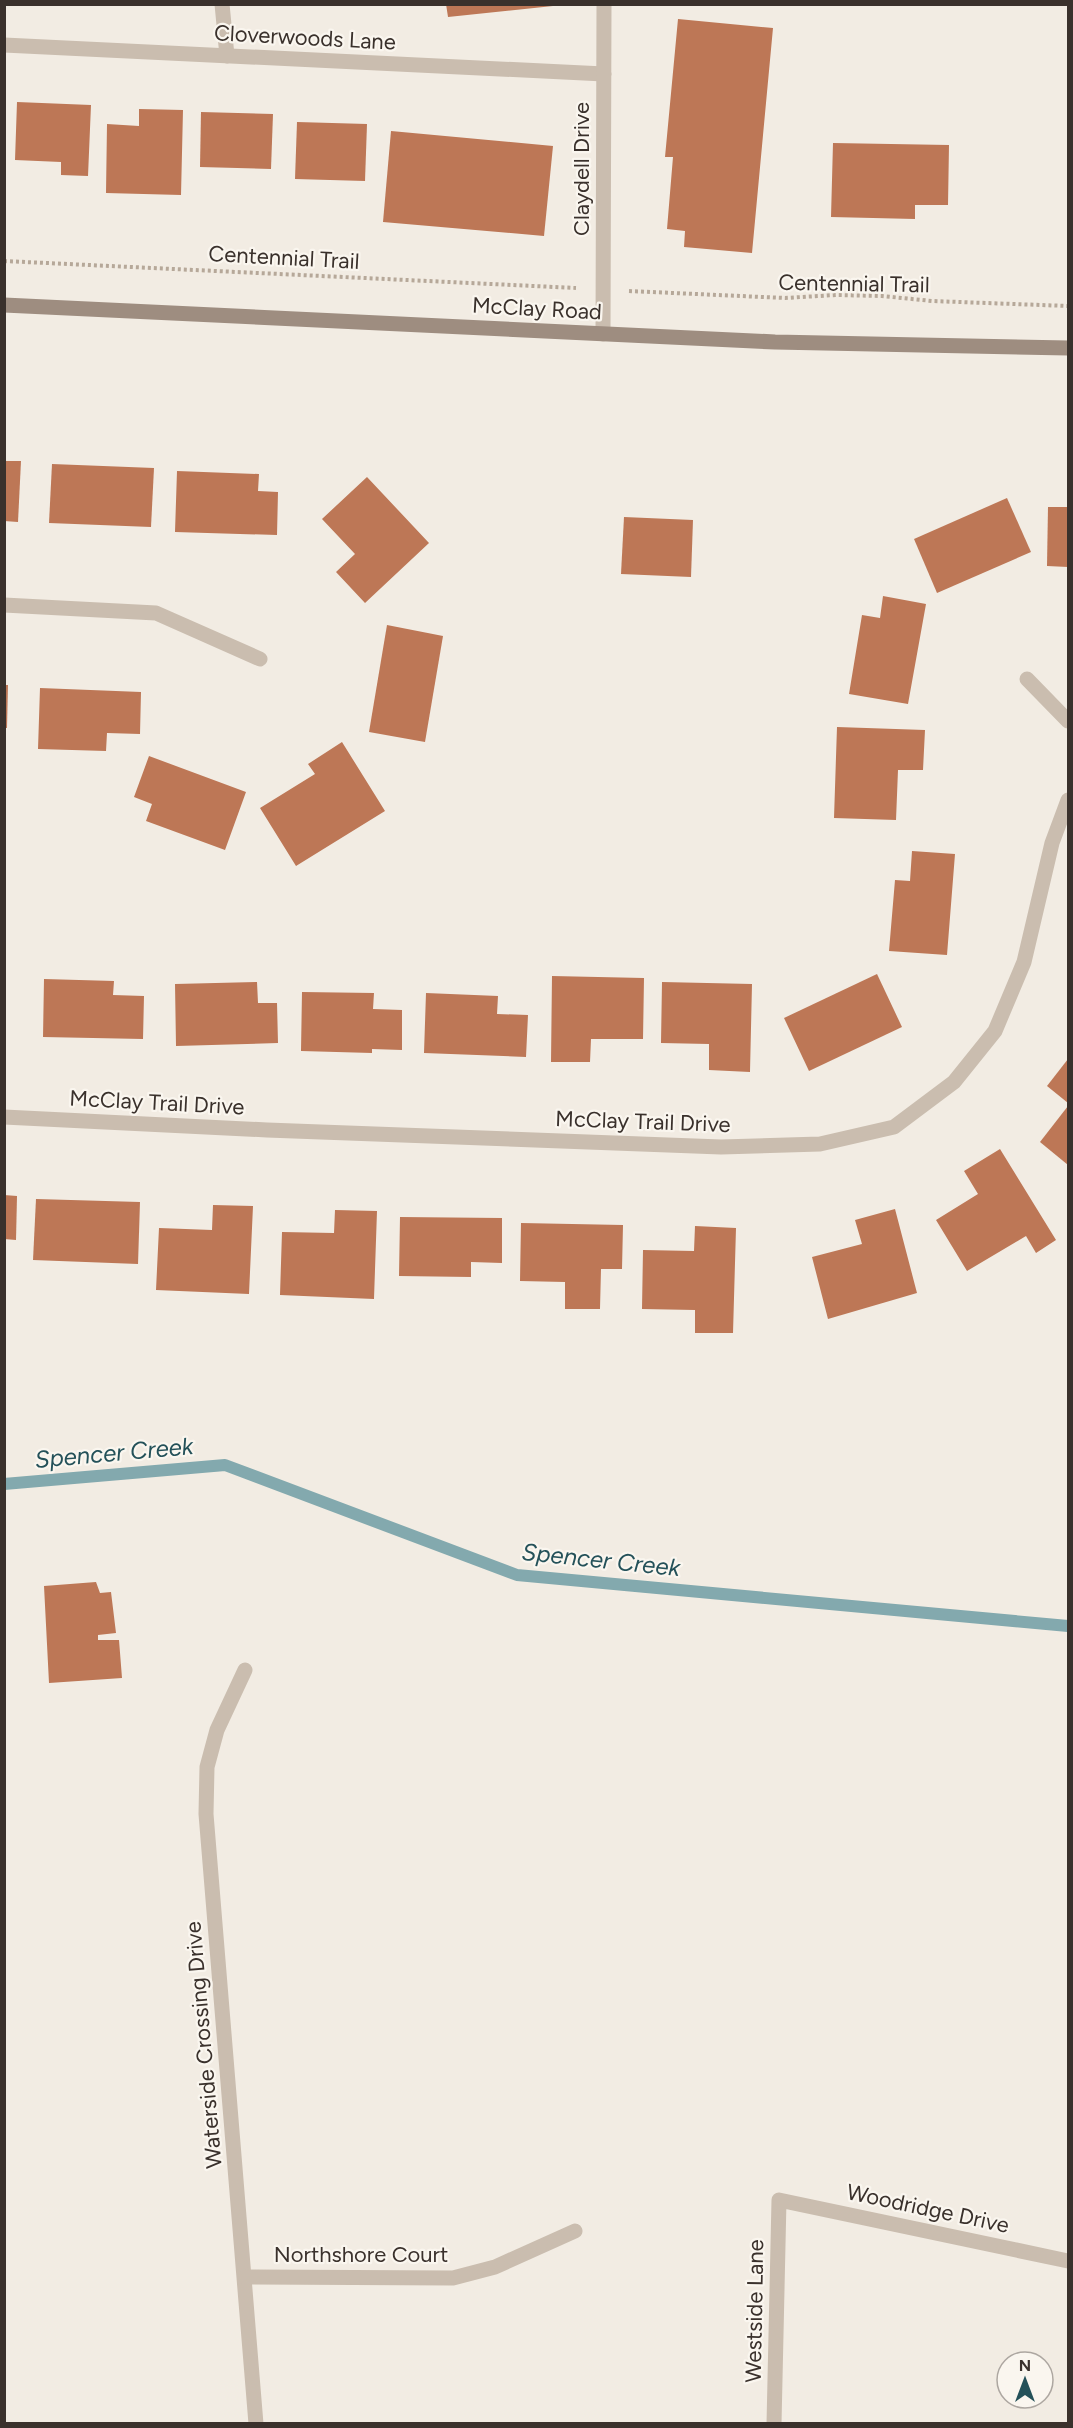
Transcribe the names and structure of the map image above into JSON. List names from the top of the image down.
{
  "streets": {
    "main road": ["McClay Road"],
    "street": [
      "Cloverwoods Lane",
      "Claydell Drive",
      "McClay Trail Drive",
      "Waterside Crossing Drive",
      "Woodridge Drive",
      "Northshore Court",
      "Westside Lane"
    ],
    "path": ["Centennial Trail"]
  },
  "crossings": [
    ["Cloverwoods Lane", "Claydell Drive"],
    ["Claydell Drive", "McClay Road"],
    ["Waterside Crossing Drive", "Northshore Court"],
    ["Woodridge Drive", "Westside Lane"]
  ],
  "water": ["Spencer Creek"],
  "north": "top"
}
